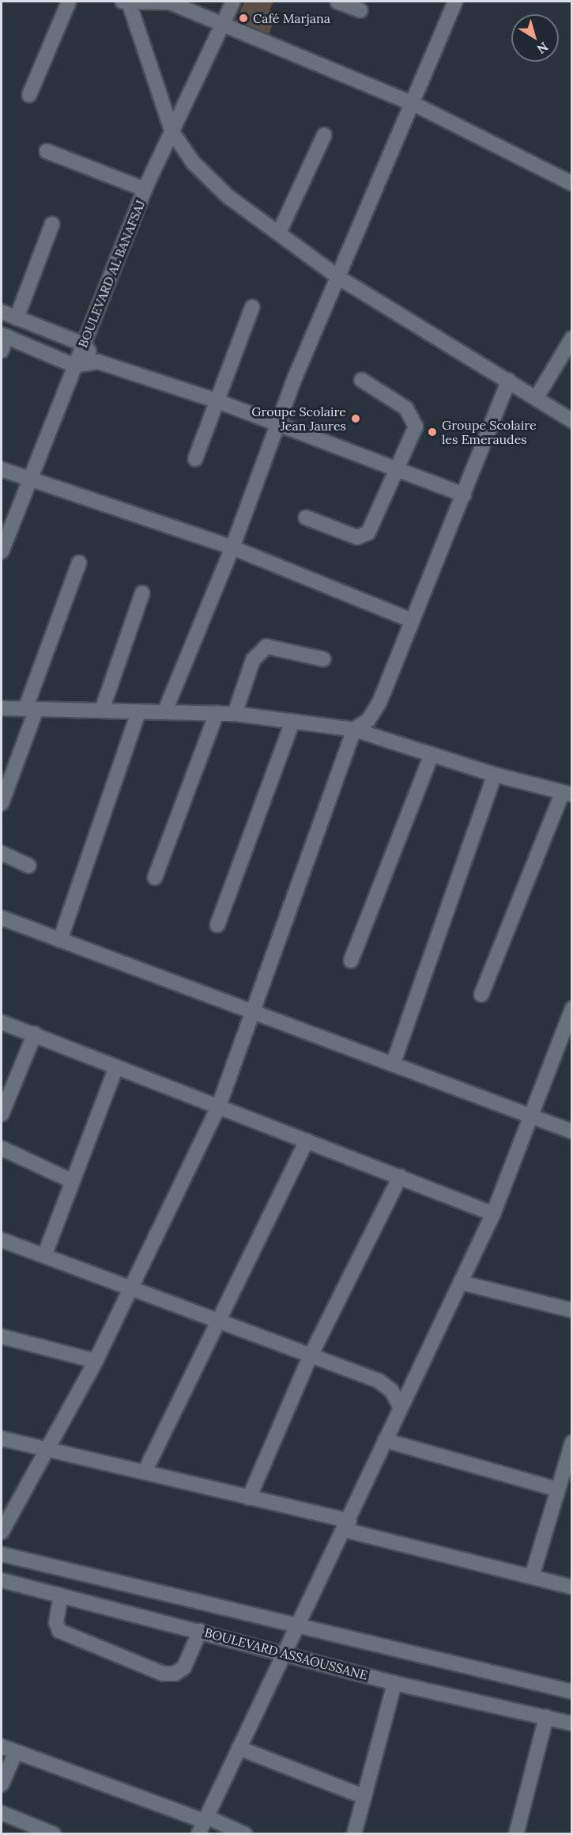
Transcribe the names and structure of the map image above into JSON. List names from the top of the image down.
{
  "streets": {
    "street": ["BOULEVARD AL BANAFSAJ", "BOULEVARD ASSAOUSSANE"]
  },
  "places": ["Café Marjana", "Groupe Scolaire Jean Jaures", "Groupe Scolaire les Emeraudes"],
  "north": "bottom right"
}
